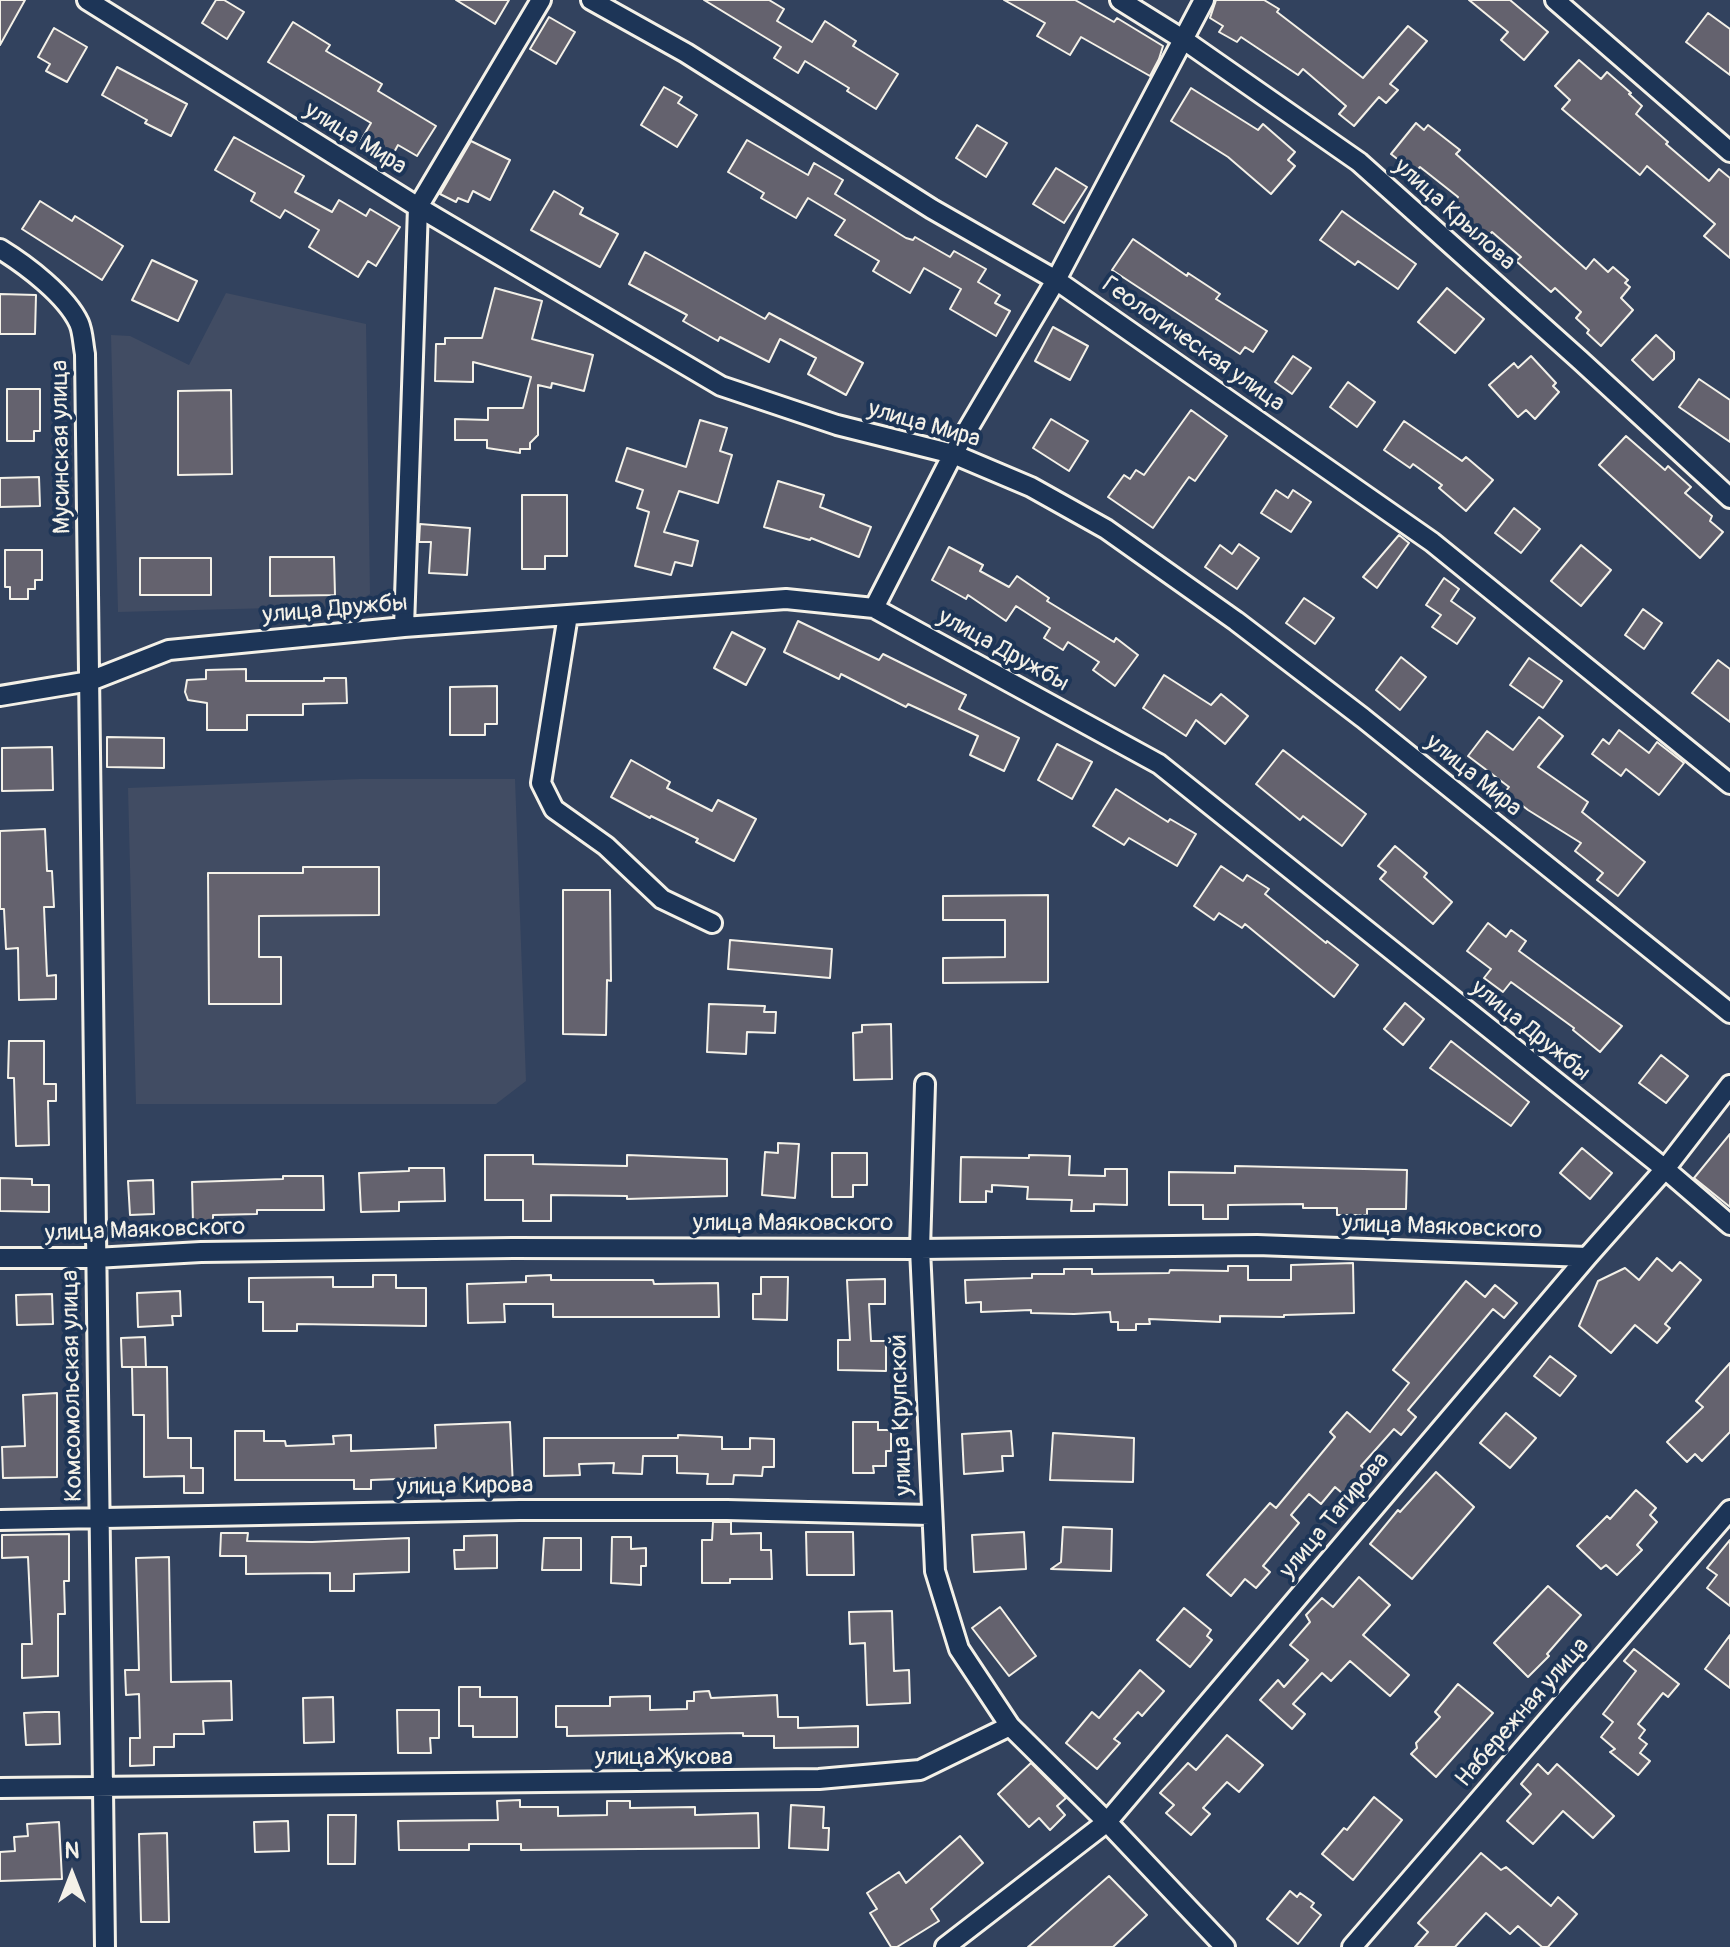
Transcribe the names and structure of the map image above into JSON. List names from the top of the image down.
{
  "streets": {
    "street": [
      "улица Мира",
      "улица Крылова",
      "Геологическая улица",
      "Мусинская улица",
      "улица Дружбы",
      "улица Маяковского",
      "Комсомольская улица",
      "улица Крупской",
      "улица Кирова",
      "улица Тагирова",
      "Набережная улица",
      "улица Жукова"
    ]
  },
  "crossings": [
    ["Мусинская улица", "улица Дружбы"],
    ["Мусинская улица", "Комсомольская улица"],
    ["улица Дружбы", "Комсомольская улица"],
    ["улица Дружбы", "улица Тагирова"],
    ["улица Маяковского", "Комсомольская улица"],
    ["улица Маяковского", "улица Крупской"],
    ["улица Маяковского", "улица Тагирова"],
    ["Комсомольская улица", "улица Кирова"],
    ["Комсомольская улица", "улица Жукова"],
    ["улица Крупской", "улица Кирова"],
    ["улица Крупской", "улица Жукова"]
  ],
  "north": "top"
}
